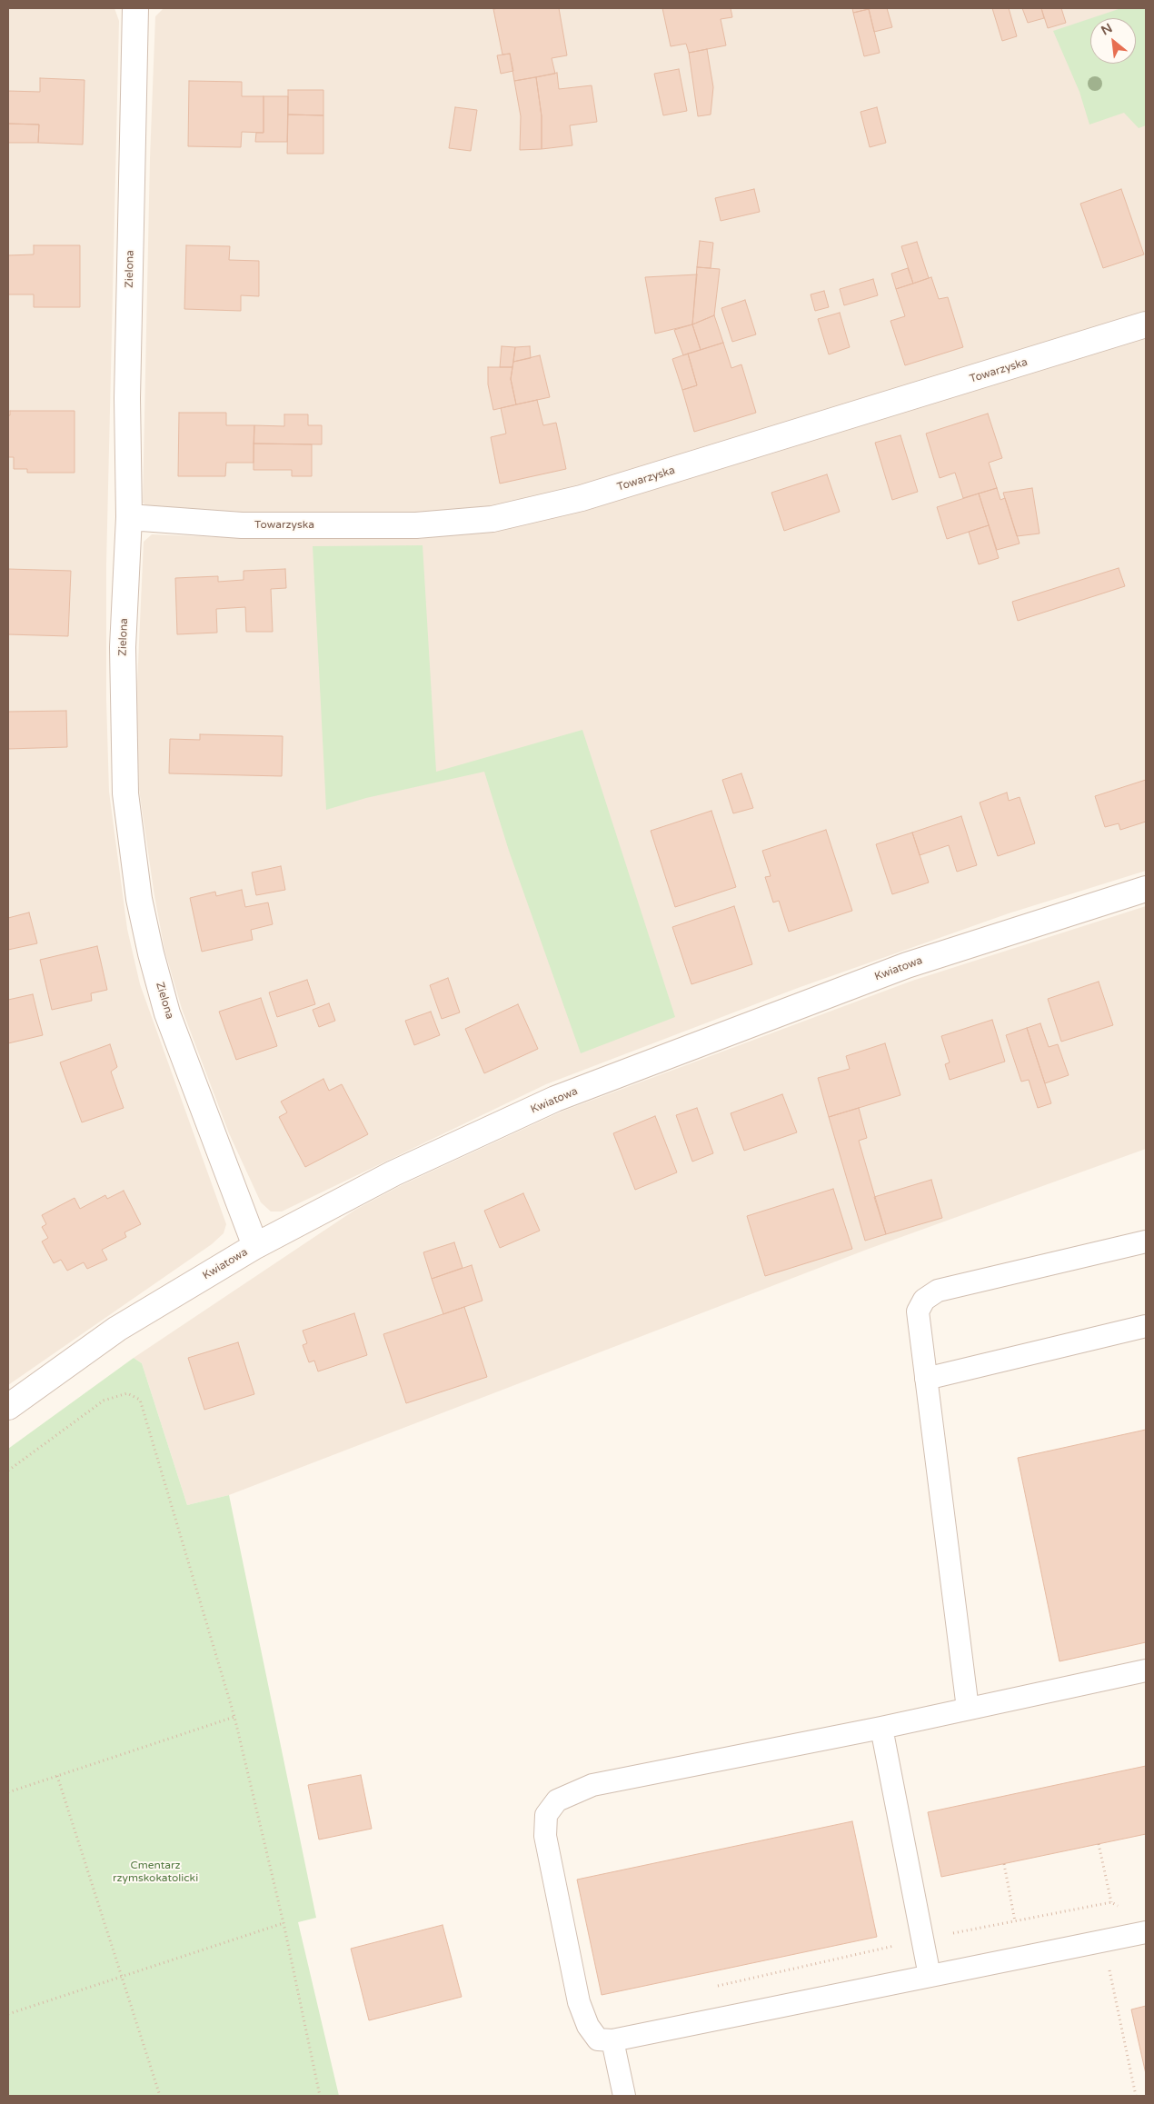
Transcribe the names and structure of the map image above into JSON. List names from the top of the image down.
{
  "streets": {
    "street": ["Zielona", "Towarzyska", "Kwiatowa"]
  },
  "crossings": [
    ["Zielona", "Towarzyska"],
    ["Zielona", "Kwiatowa"]
  ],
  "parks": ["Cmentarz rzymskokatolicki"],
  "north": "top left"
}
